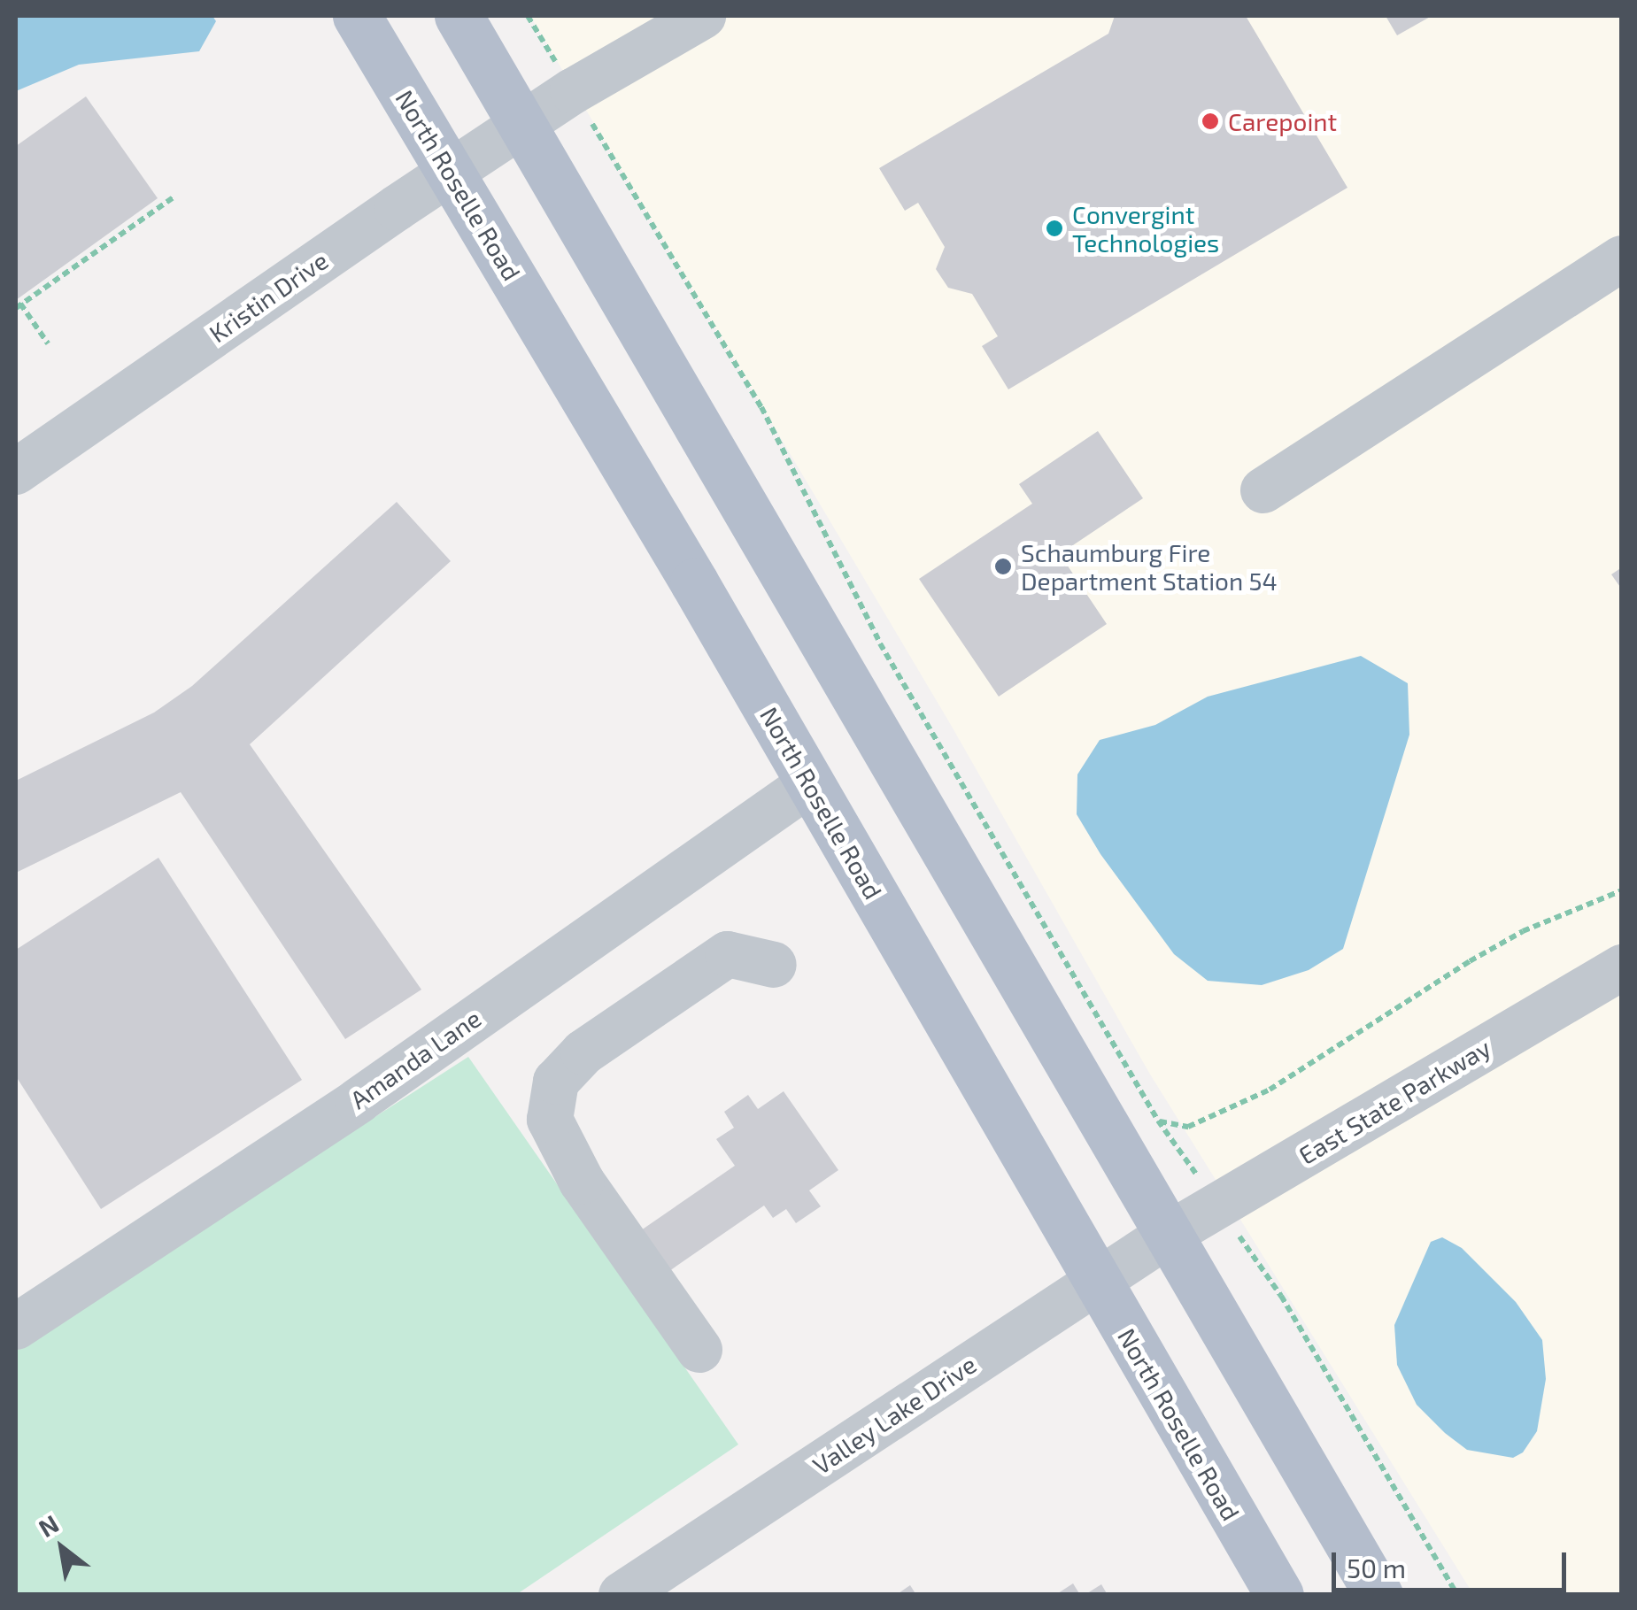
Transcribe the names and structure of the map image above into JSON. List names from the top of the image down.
{
  "streets": {
    "main road": ["North Roselle Road"],
    "street": [
      "Kristin Drive",
      "Amanda Lane",
      "East State Parkway",
      "Valley Lake Drive"
    ]
  },
  "crossings": [
    ["North Roselle Road", "Kristin Drive"],
    ["North Roselle Road", "Amanda Lane"],
    ["North Roselle Road", "Valley Lake Drive"],
    ["East State Parkway", "Valley Lake Drive"]
  ],
  "places": ["Carepoint", "Convergint Technologies", "Schaumburg Fire Department Station 54"],
  "scale_bar": "50 m",
  "north": "top left"
}
